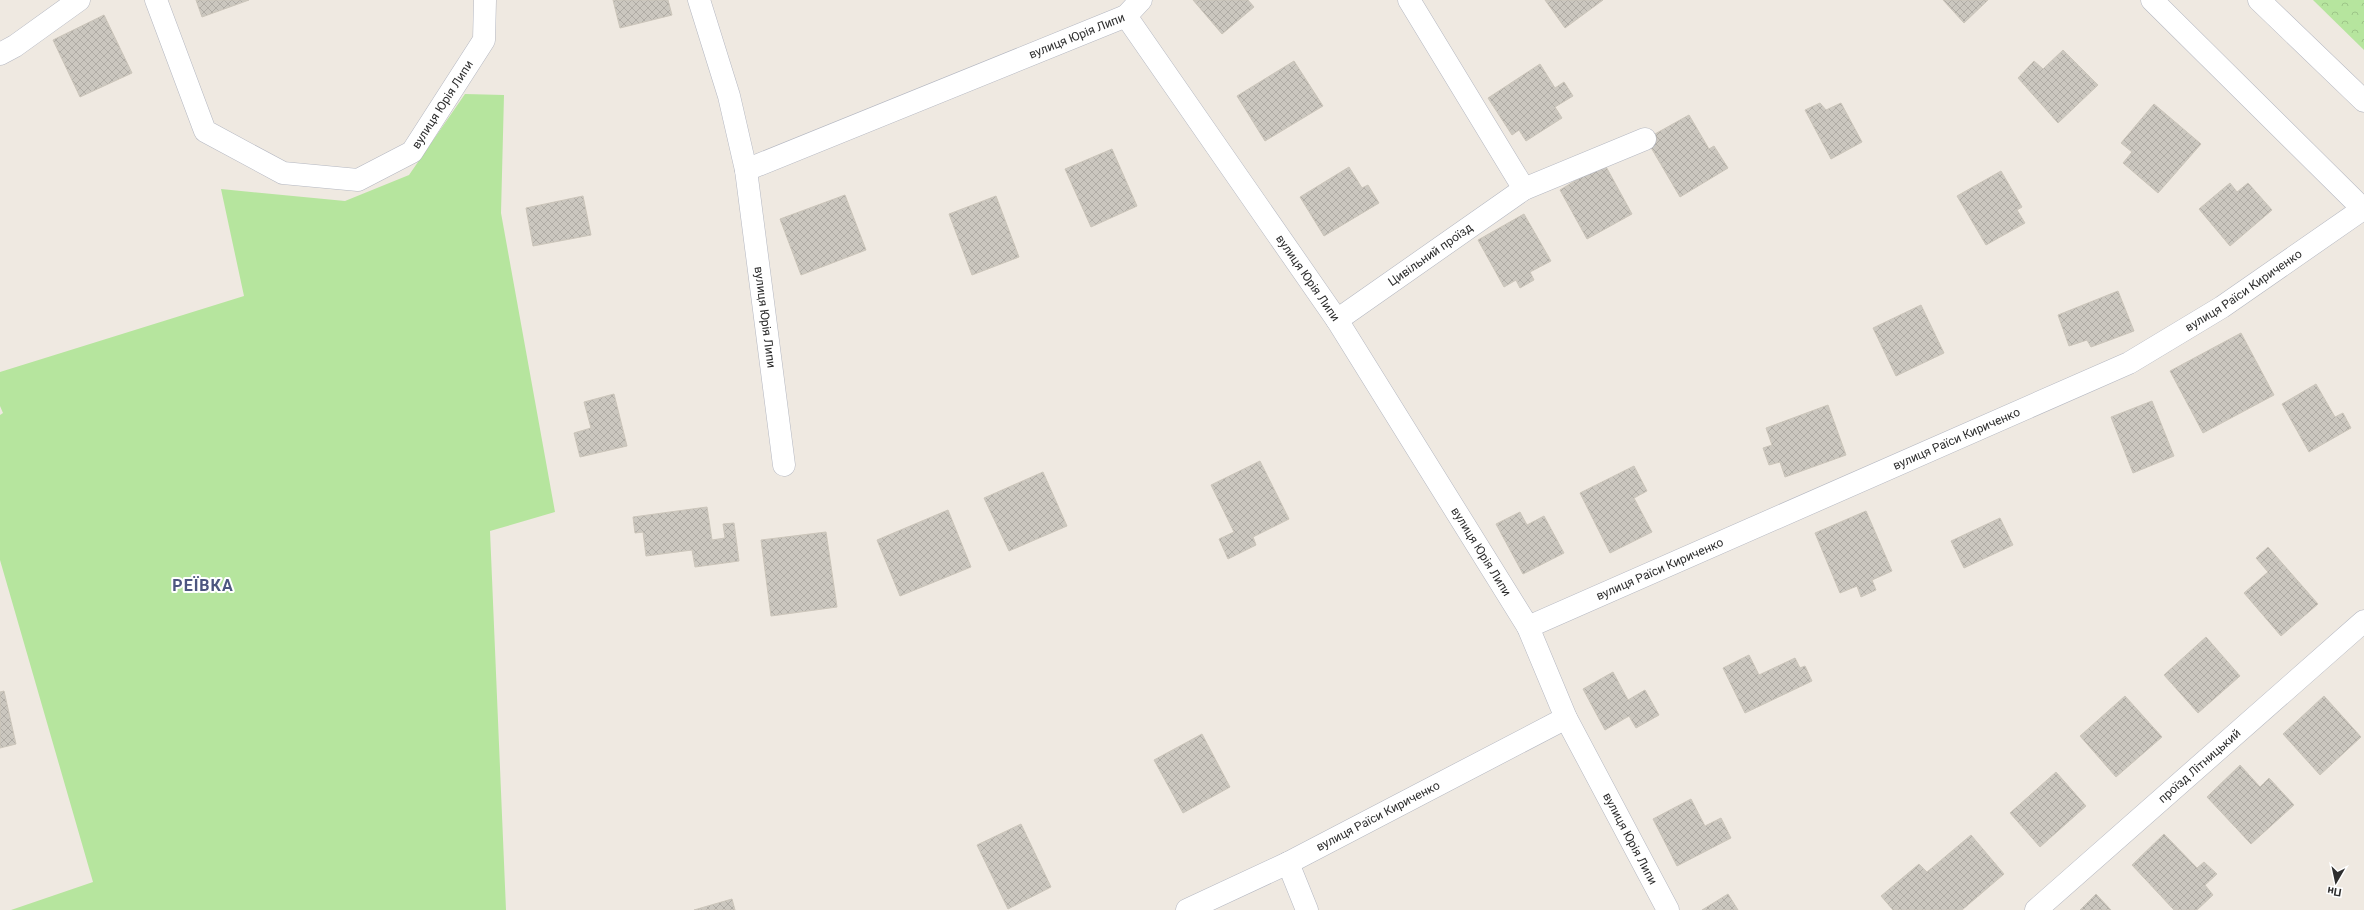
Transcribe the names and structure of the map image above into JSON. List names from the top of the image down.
{
  "streets": {
    "street": [
      "вулиця Юрія Липи",
      "Цивільний проїзд",
      "вулиця Раїси Кириченко",
      "проїзд Літницький"
    ]
  },
  "crossings": [
    ["вулиця Юрія Липи", "Цивільний проїзд"],
    ["вулиця Юрія Липи", "вулиця Раїси Кириченко"]
  ],
  "districts": ["РЕЇВКА"],
  "north": "bottom"
}
